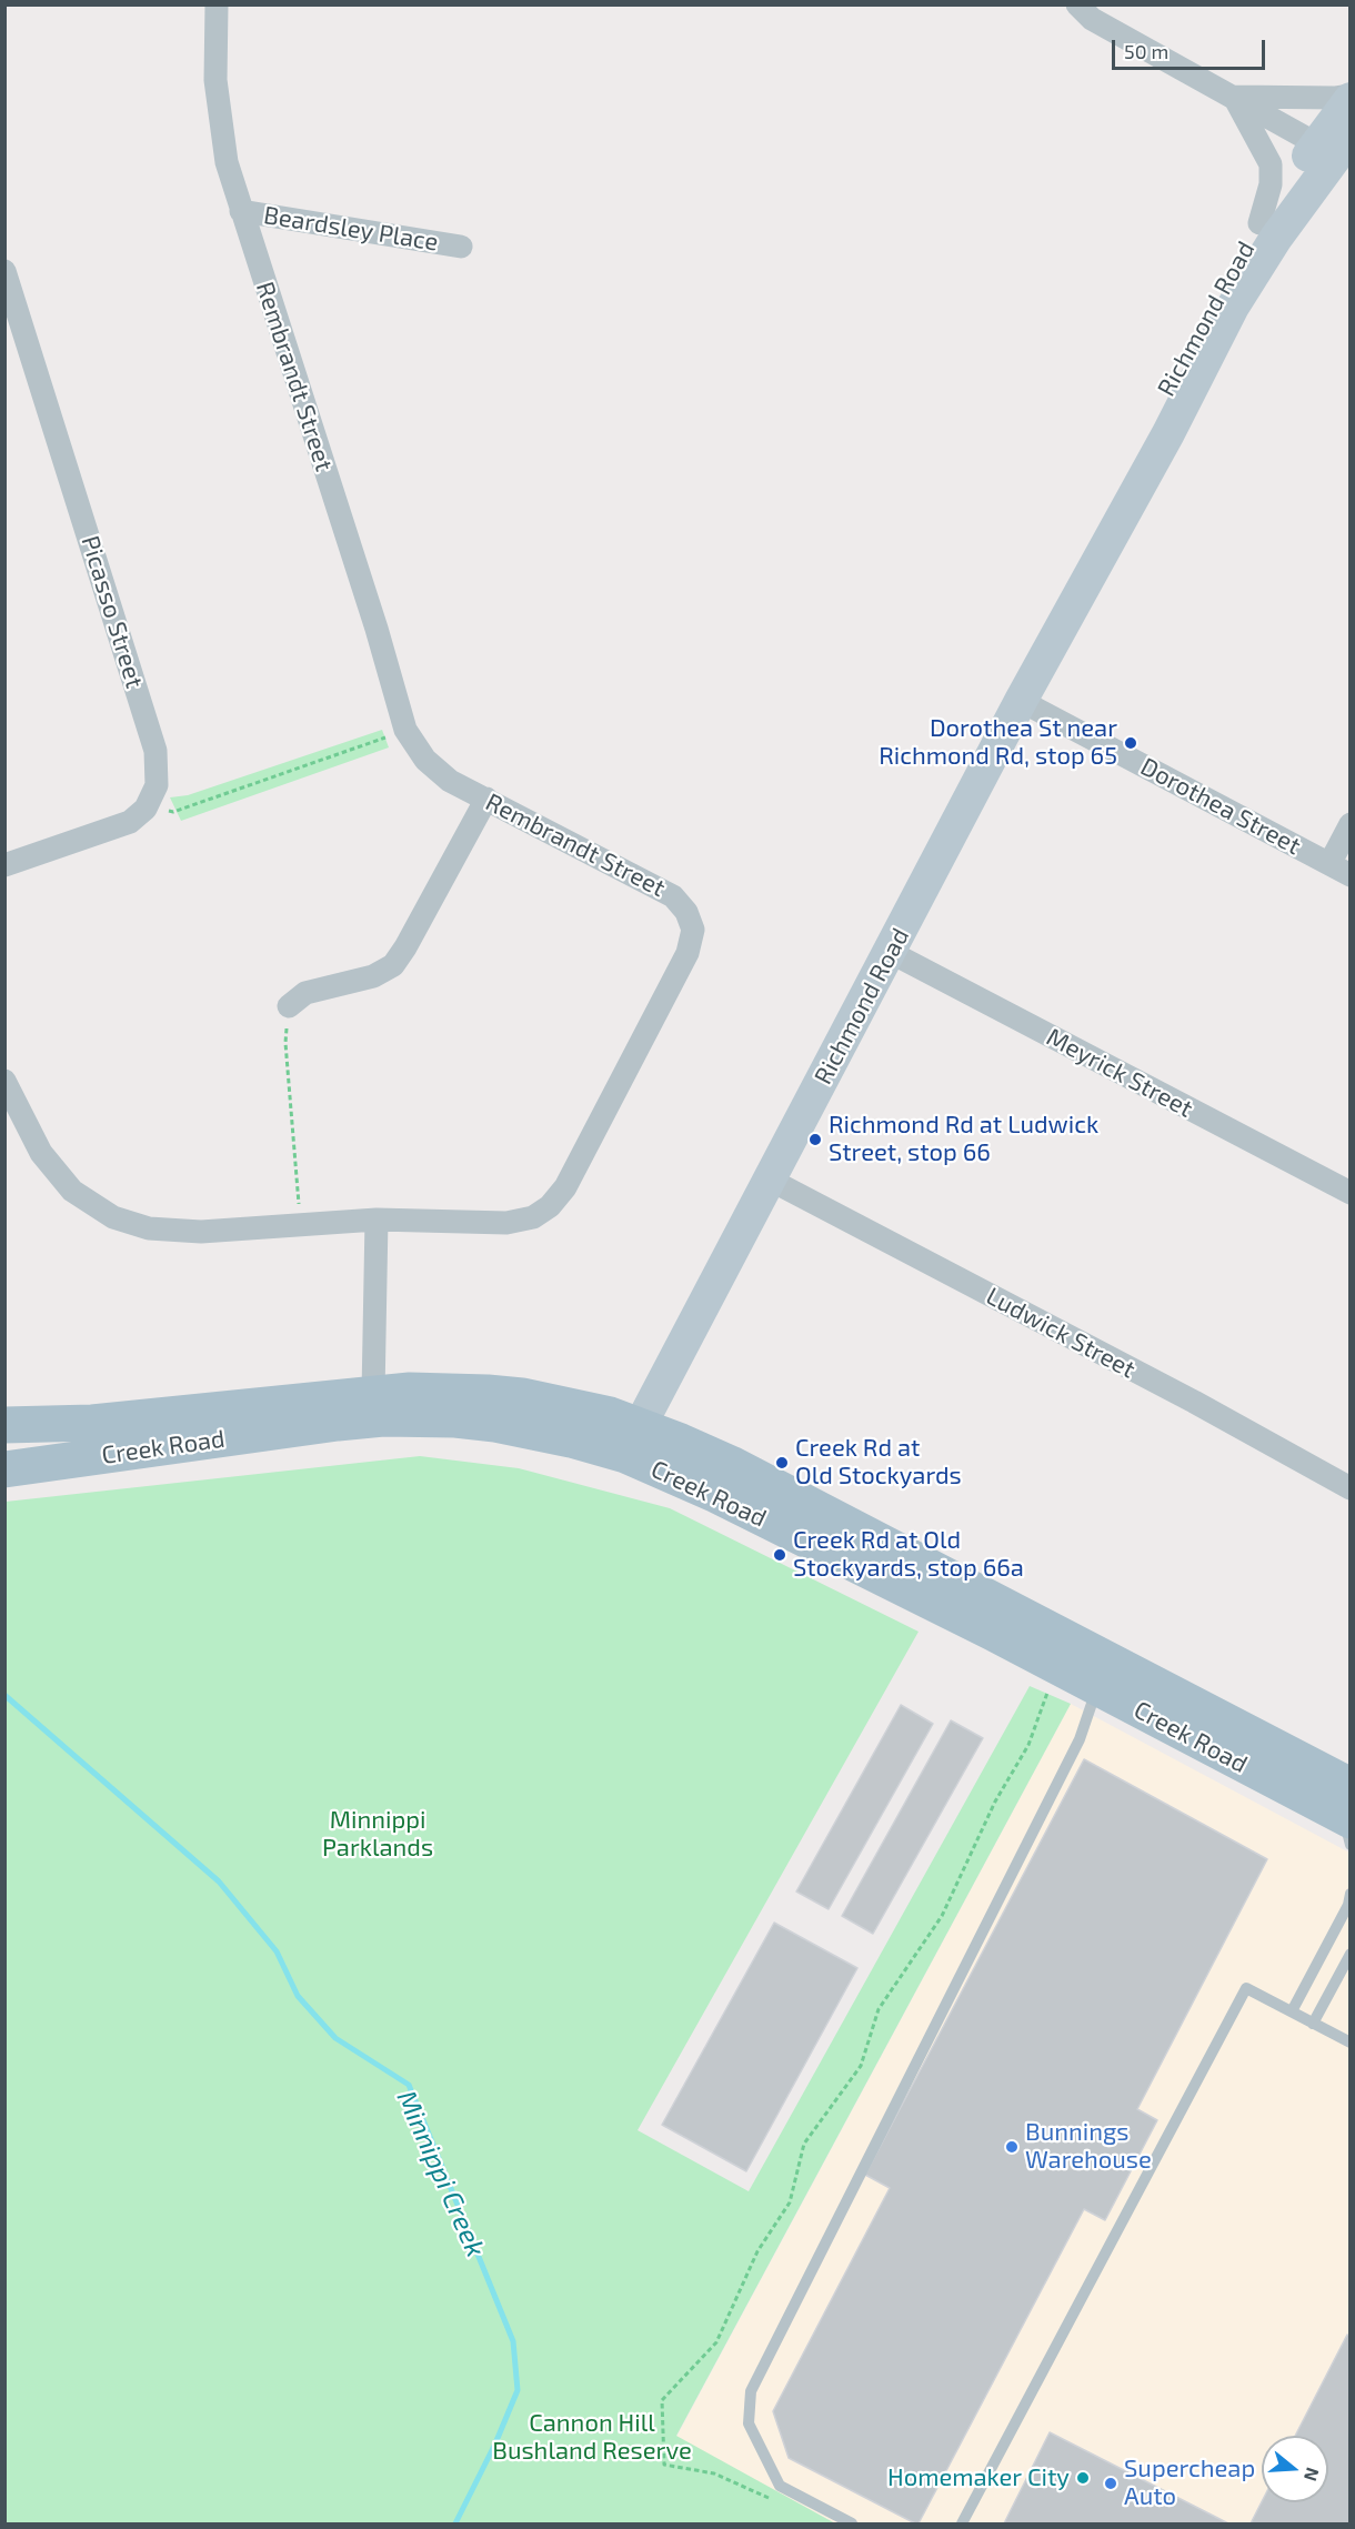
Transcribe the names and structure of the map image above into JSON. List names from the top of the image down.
{
  "streets": {
    "main road": ["Richmond Road", "Creek Road"],
    "street": [
      "Beardsley Place",
      "Rembrandt Street",
      "Picasso Street",
      "Dorothea Street",
      "Meyrick Street",
      "Ludwick Street"
    ]
  },
  "crossings": [
    ["Beardsley Place", "Rembrandt Street"],
    ["Richmond Road", "Dorothea Street"],
    ["Richmond Road", "Meyrick Street"],
    ["Richmond Road", "Ludwick Street"],
    ["Richmond Road", "Creek Road"]
  ],
  "water": ["Minnippi Creek"],
  "parks": ["Minnippi Parklands", "Cannon Hill Bushland Reserve"],
  "places": [
    "Dorothea St near Richmond Rd, stop 65",
    "Richmond Rd at Ludwick Street, stop 66",
    "Creek Rd at Old Stockyards",
    "Creek Rd at Old Stockyards, stop 66a",
    "Bunnings Warehouse",
    "Homemaker City",
    "Supercheap Auto"
  ],
  "scale_bar": "50 m",
  "north": "right"
}
